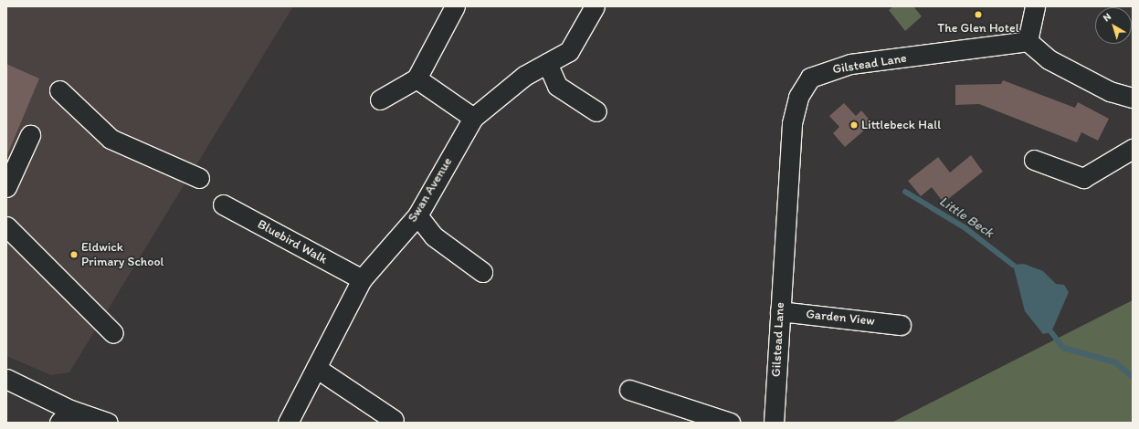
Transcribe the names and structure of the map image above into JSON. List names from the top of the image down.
{
  "streets": {
    "street": [
      "Gilstead Lane",
      "Swan Avenue",
      "Bluebird Walk",
      "Garden View"
    ]
  },
  "crossings": [
    ["Gilstead Lane", "Garden View"],
    ["Swan Avenue", "Bluebird Walk"]
  ],
  "water": ["Little Beck"],
  "places": ["The Glen Hotel", "Littlebeck Hall", "Eldwick Primary School"],
  "north": "top left"
}
